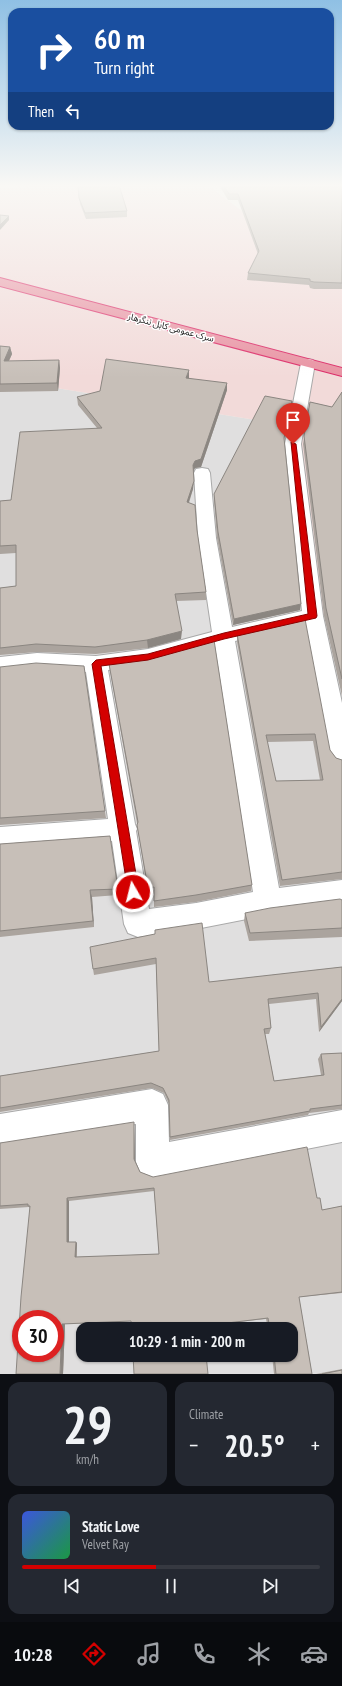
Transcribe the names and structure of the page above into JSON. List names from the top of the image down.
{
  "streets": {
    "highway": ["سرک عمومی کابل ننگرهار"]
  },
  "page": {
    "turn": ["60 m", "Turn right"],
    "then": "Then",
    "limit": "30",
    "trip": "10:29 · 1 min · 200 m",
    "tile": [
      ["29", "km/h"],
      "Climate"
    ],
    "heat": ["−", "20.5°", "+"],
    "song": ["Static Love", "Velvet Ray"],
    "tabs": "10:28"
  }
}
